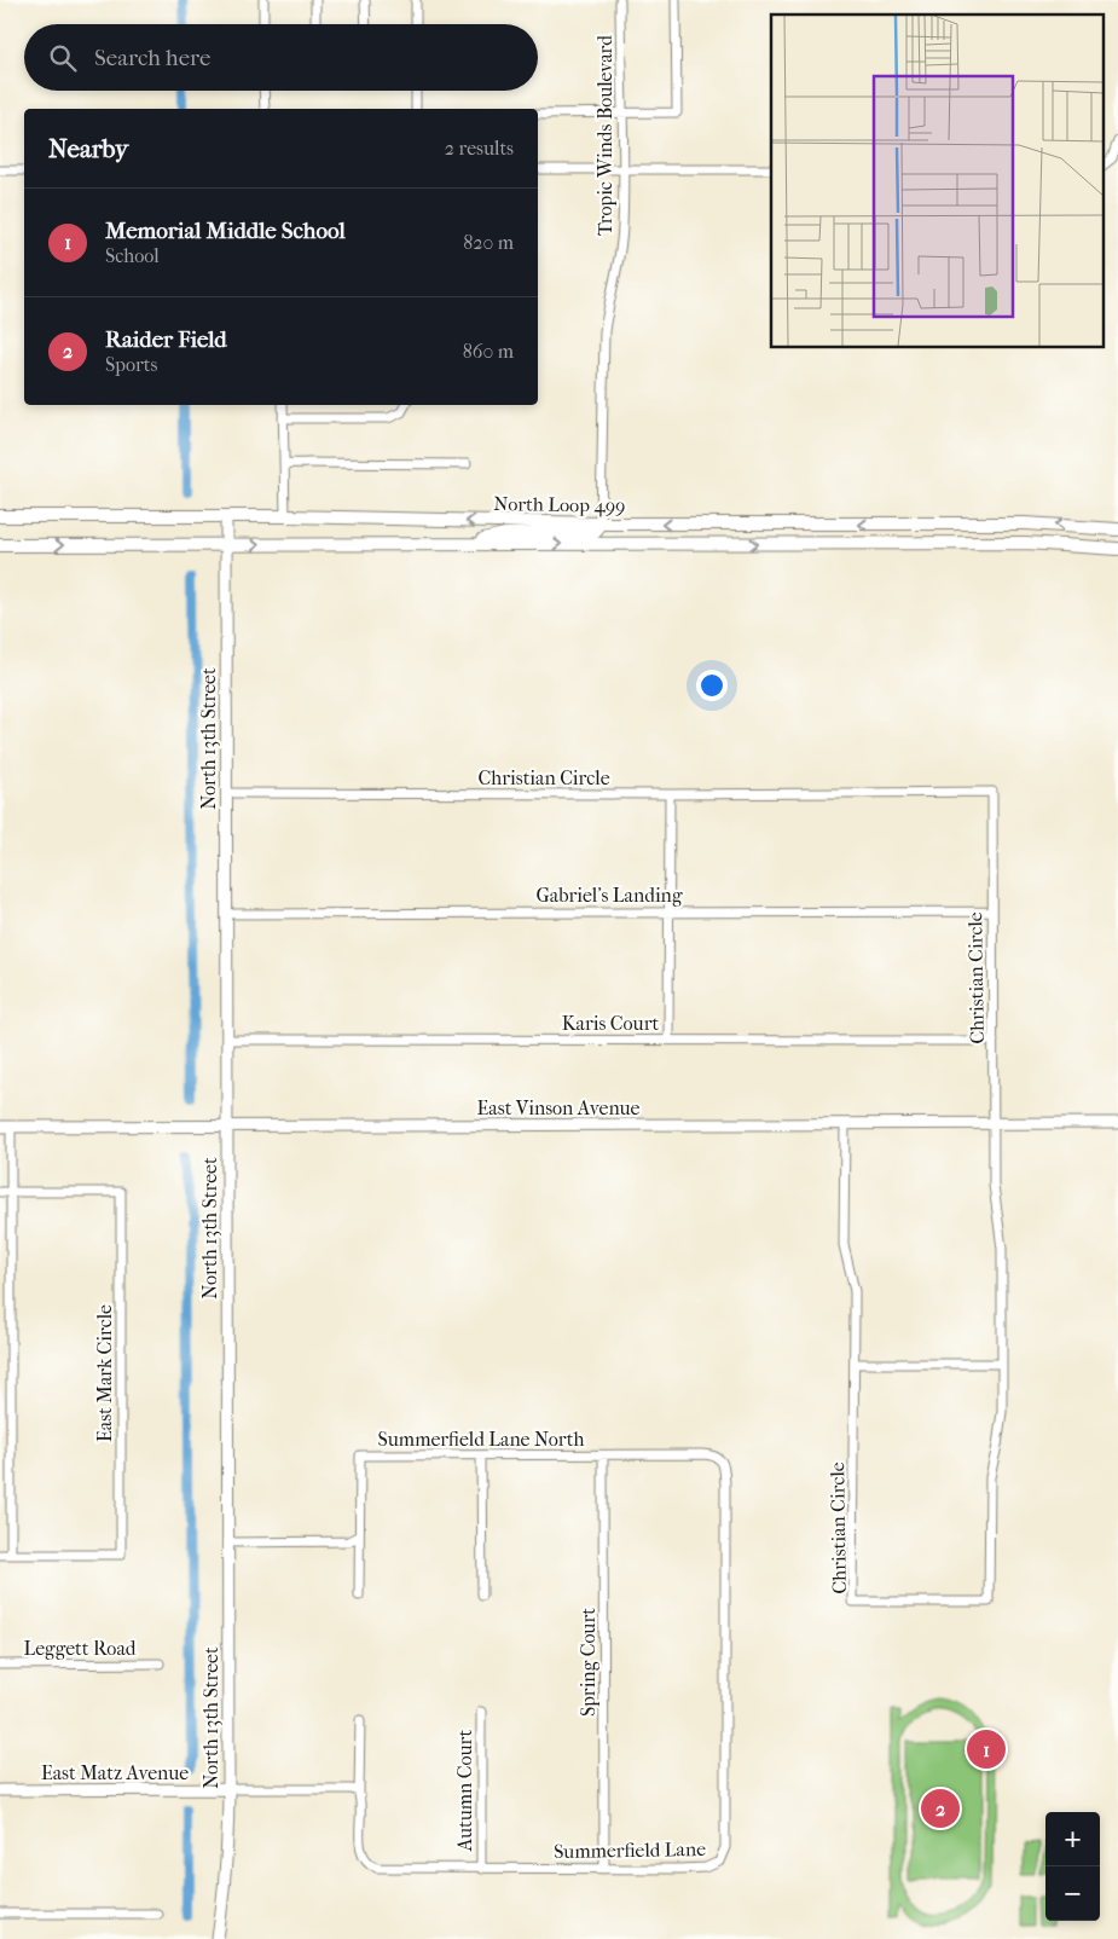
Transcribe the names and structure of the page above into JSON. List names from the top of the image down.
{
  "streets": {
    "main road": ["North Loop 499"],
    "street": [
      "Tropic Winds Boulevard",
      "North 13th Street",
      "Christian Circle",
      "Gabriel's Landing",
      "Karis Court",
      "East Vinson Avenue",
      "East Mark Circle",
      "Summerfield Lane North",
      "Leggett Road",
      "Spring Court",
      "East Matz Avenue",
      "Autumn Court",
      "Summerfield Lane"
    ]
  },
  "crossings": [
    ["Tropic Winds Boulevard", "North Loop 499"],
    ["North Loop 499", "North 13th Street"],
    ["North 13th Street", "Christian Circle"],
    ["North 13th Street", "Gabriel's Landing"],
    ["North 13th Street", "Karis Court"],
    ["North 13th Street", "East Vinson Avenue"],
    ["North 13th Street", "East Matz Avenue"],
    ["Christian Circle", "Gabriel's Landing"],
    ["Christian Circle", "Karis Court"],
    ["Christian Circle", "East Vinson Avenue"],
    ["Summerfield Lane North", "Spring Court"],
    ["Summerfield Lane North", "Summerfield Lane"],
    ["Spring Court", "Summerfield Lane"],
    ["Autumn Court", "Summerfield Lane"]
  ],
  "page": {
    "search": "Search here",
    "heading": ["Nearby", "2 results"],
    "list": [
      {
        "mark": "1",
        "name": "Memorial Middle School",
        "note": "School",
        "value": "820 m"
      },
      {
        "mark": "2",
        "name": "Raider Field",
        "note": "Sports",
        "value": "860 m"
      }
    ],
    "pins": ["1", "2"],
    "map_buttons": ["+", "−"]
  }
}
